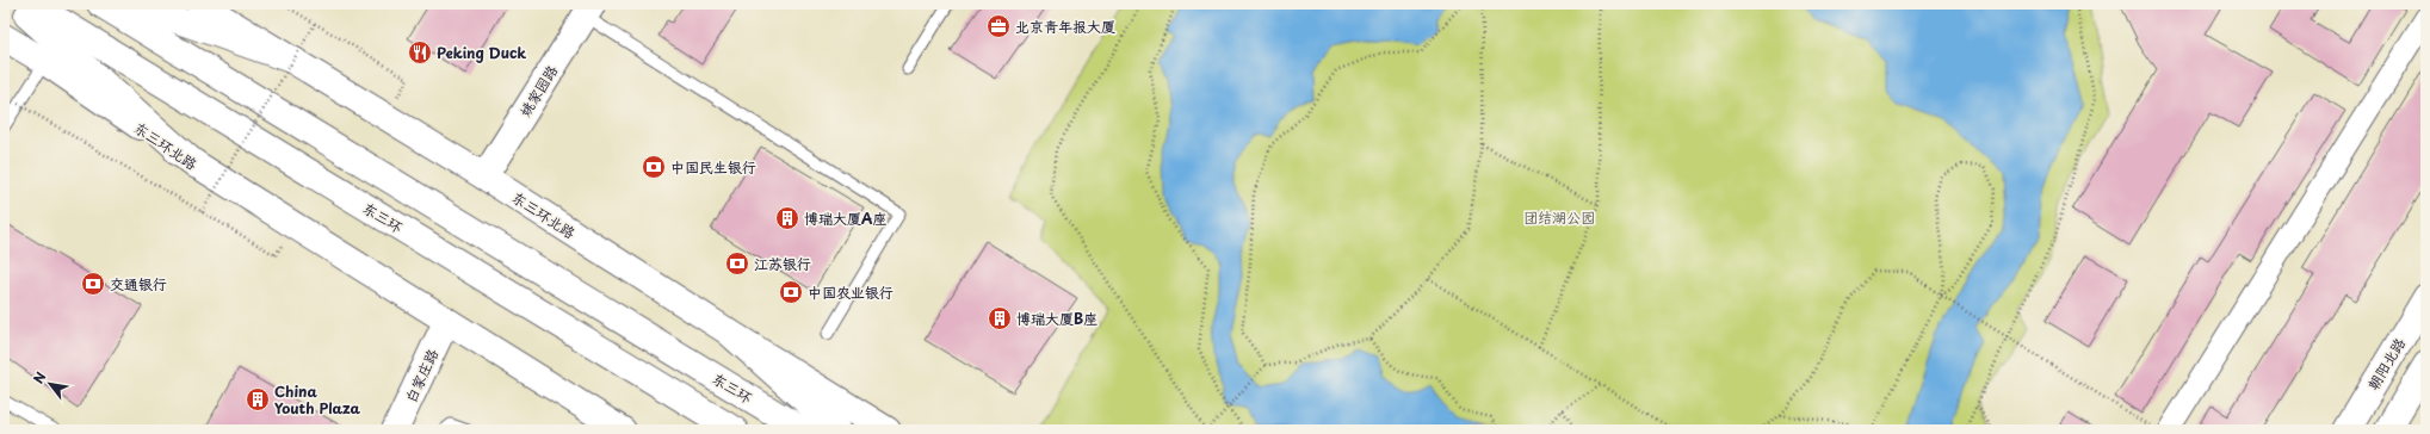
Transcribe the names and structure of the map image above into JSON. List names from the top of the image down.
{
  "streets": {
    "main road": [
      "姚家园路",
      "东三环北路",
      "东三环",
      "朝阳北路",
      "白家庄路"
    ]
  },
  "crossings": [
    ["姚家园路", "东三环北路"],
    ["东三环北路", "白家庄路"]
  ],
  "parks": ["团结湖公园"],
  "places": {
    "office": ["北京青年报大厦"],
    "restaurant": ["Peking Duck"],
    "bank": [
      "中国民生银行",
      "江苏银行",
      "交通银行",
      "中国农业银行"
    ],
    "building": ["博瑞大厦A座", "博瑞大厦B座", "China Youth Plaza"]
  },
  "north": "top left"
}
